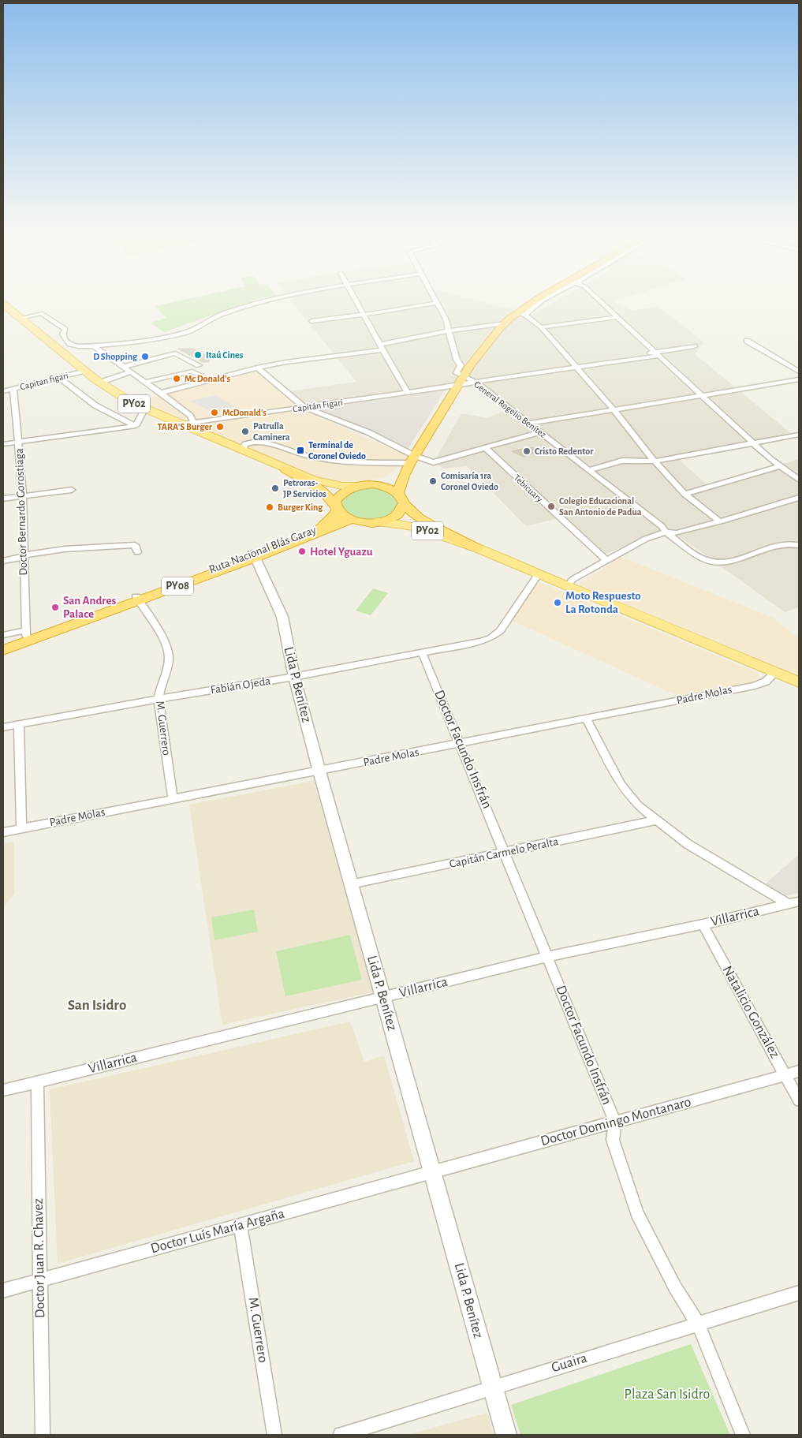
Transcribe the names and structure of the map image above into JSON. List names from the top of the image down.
{
  "streets": {
    "highway": ["PY02", "Ruta Nacional Blás Garay", "PY08"],
    "street": [
      "Capitan figari",
      "Capitán Figari",
      "General Rogelio Benítez",
      "Tebicuary",
      "Doctor Bernardo Gorostiaga",
      "Lida P. Benítez",
      "Fabián Ojeda",
      "Padre Molas",
      "M. Guerrero",
      "Doctor Facundo Insfrán",
      "Capitán Carmelo Peralta",
      "Villarrica",
      "Natalicio González",
      "Doctor Domingo Montanaro",
      "Doctor Luís María Argaña",
      "Doctor Juan R. Chavez",
      "Guaira"
    ]
  },
  "crossings": [
    ["Capitan figari", "PY02"],
    ["Capitan figari", "Doctor Bernardo Gorostiaga"],
    ["PY02", "Capitán Figari"],
    ["PY02", "Ruta Nacional Blás Garay"],
    ["PY02", "Fabián Ojeda"],
    ["PY02", "Padre Molas"],
    ["Capitán Figari", "General Rogelio Benítez"],
    ["Doctor Bernardo Gorostiaga", "Ruta Nacional Blás Garay"],
    ["Ruta Nacional Blás Garay", "Lida P. Benítez"],
    ["Ruta Nacional Blás Garay", "M. Guerrero"],
    ["Lida P. Benítez", "Fabián Ojeda"],
    ["Lida P. Benítez", "Padre Molas"],
    ["Lida P. Benítez", "Capitán Carmelo Peralta"],
    ["Lida P. Benítez", "Villarrica"],
    ["Lida P. Benítez", "Doctor Domingo Montanaro"],
    ["Lida P. Benítez", "Doctor Luís María Argaña"],
    ["Lida P. Benítez", "Guaira"],
    ["Fabián Ojeda", "M. Guerrero"],
    ["Fabián Ojeda", "Doctor Facundo Insfrán"],
    ["Padre Molas", "M. Guerrero"],
    ["Padre Molas", "Doctor Facundo Insfrán"],
    ["M. Guerrero", "Doctor Luís María Argaña"],
    ["Doctor Facundo Insfrán", "Capitán Carmelo Peralta"],
    ["Doctor Facundo Insfrán", "Villarrica"],
    ["Doctor Facundo Insfrán", "Doctor Domingo Montanaro"],
    ["Doctor Facundo Insfrán", "Guaira"],
    ["Villarrica", "Natalicio González"],
    ["Villarrica", "Doctor Juan R. Chavez"],
    ["Natalicio González", "Doctor Domingo Montanaro"],
    ["Doctor Domingo Montanaro", "Doctor Luís María Argaña"],
    ["Doctor Luís María Argaña", "Doctor Juan R. Chavez"]
  ],
  "districts": ["San Isidro"],
  "parks": ["Plaza San Isidro"],
  "places": {
    "other": [
      "Itaú Cines",
      "D Shopping",
      "Mc Donald's",
      "McDonald's",
      "TARA'S Burger",
      "Patrulla Caminera",
      "Cristo Redentor",
      "Comisaría 1ra Coronel Oviedo",
      "Petroras- JP Servicios",
      "Colegio Educacional San Antonio de Padua",
      "Burger King",
      "Hotel Yguazu",
      "Moto Respuesto La Rotonda",
      "San Andres Palace"
    ],
    "transit": ["Terminal de Coronel Oviedo"]
  }
}
